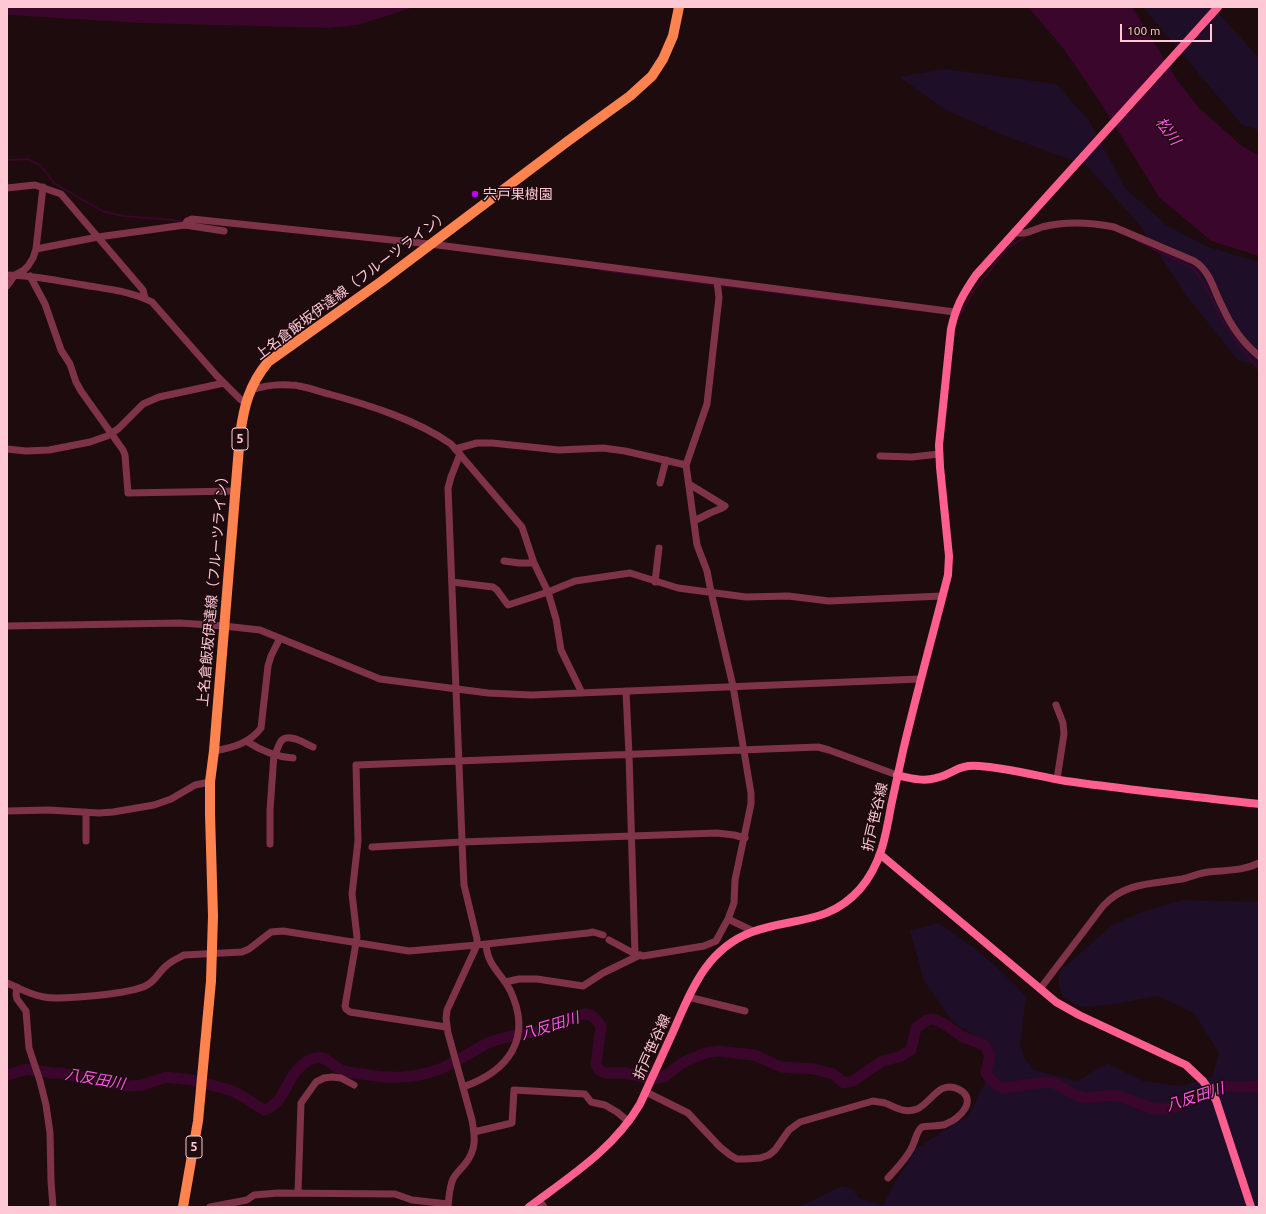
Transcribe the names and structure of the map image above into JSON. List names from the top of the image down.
{
  "streets": {
    "main road": ["上名倉飯坂伊達線（フルーツライン）", "5"],
    "street": ["折戸笹谷線"]
  },
  "water": ["松川", "八反田川"],
  "places": ["宍戸果樹園"],
  "scale_bar": "100 m"
}
